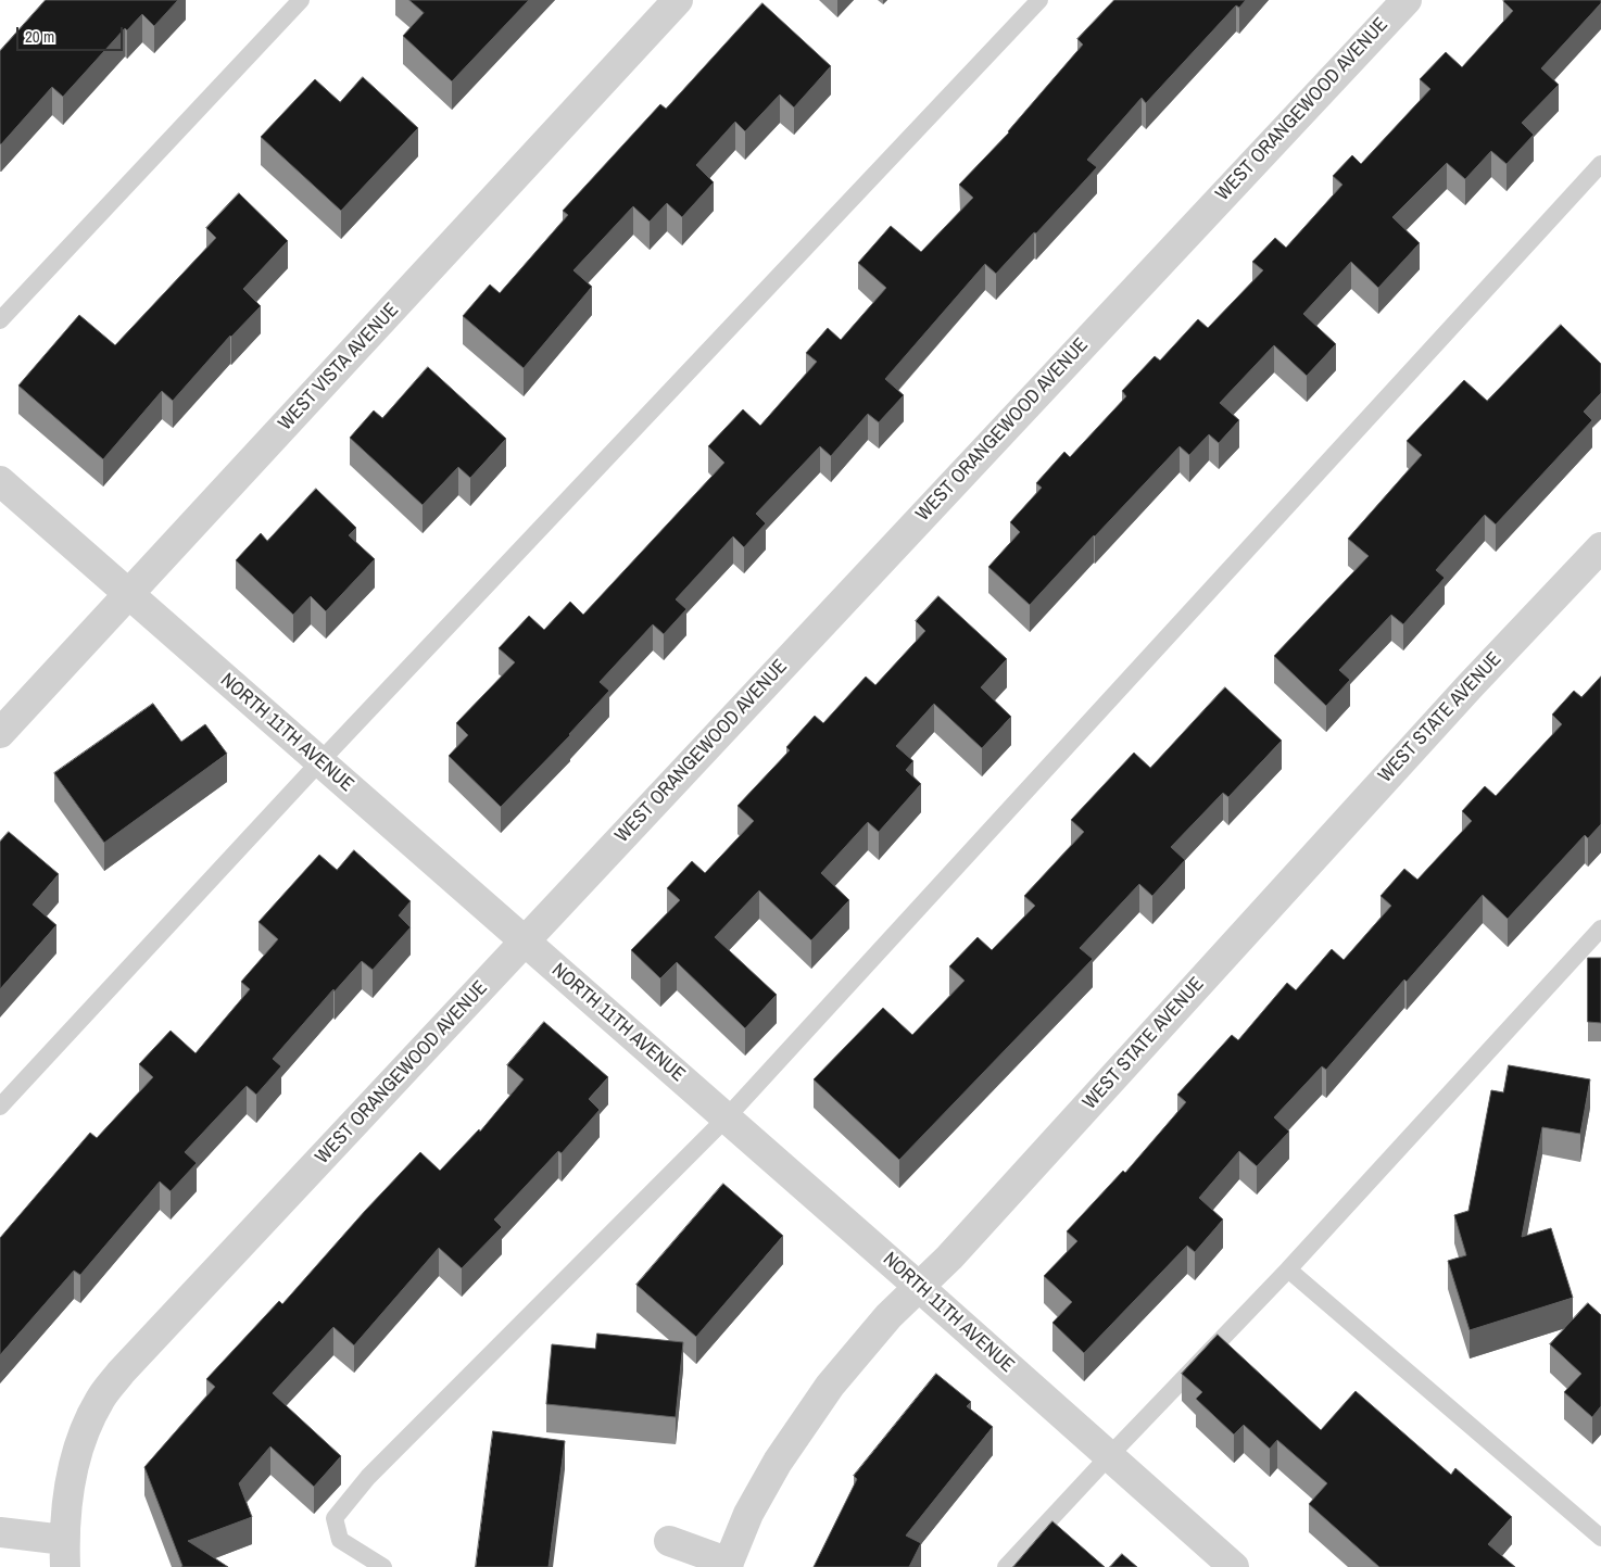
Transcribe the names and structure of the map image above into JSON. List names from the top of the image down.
{
  "streets": {
    "street": [
      "WEST ORANGEWOOD AVENUE",
      "WEST VISTA AVENUE",
      "WEST STATE AVENUE",
      "NORTH 11TH AVENUE"
    ]
  },
  "crossings": [
    ["WEST ORANGEWOOD AVENUE", "NORTH 11TH AVENUE"],
    ["WEST VISTA AVENUE", "NORTH 11TH AVENUE"],
    ["WEST STATE AVENUE", "NORTH 11TH AVENUE"]
  ],
  "scale_bar": "20 m"
}
